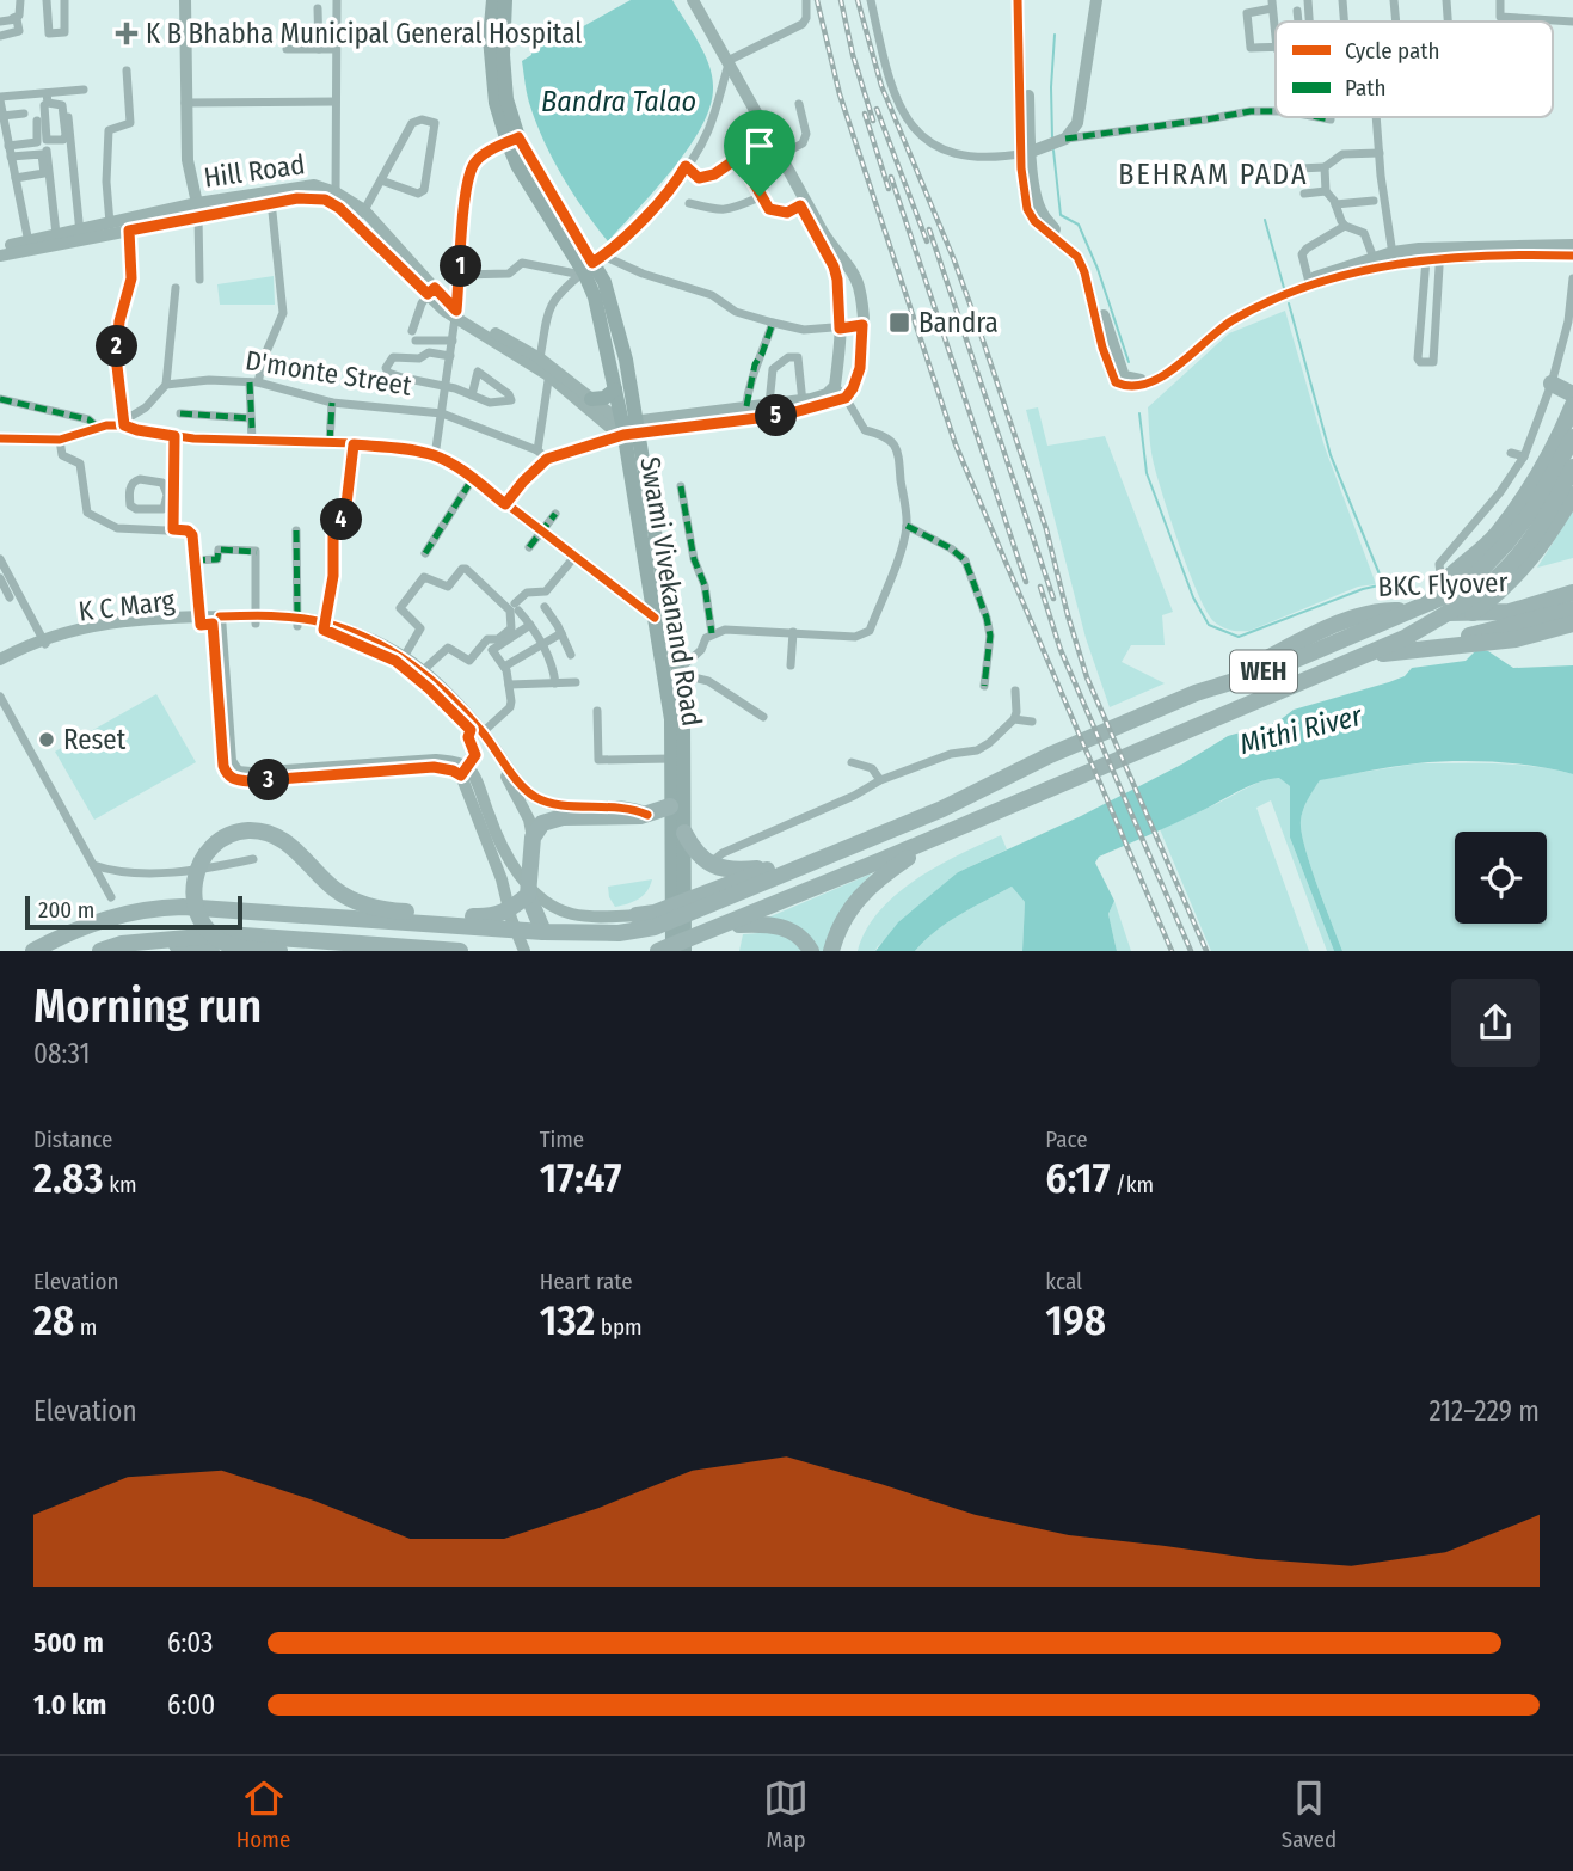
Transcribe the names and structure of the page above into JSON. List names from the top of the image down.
{
  "streets": {
    "highway": ["BKC Flyover", "WEH"],
    "main road": ["Hill Road", "Swami Vivekanand Road", "K C Marg"],
    "street": ["D'monte Street"]
  },
  "crossings": [
    ["Hill Road", "Swami Vivekanand Road"],
    ["BKC Flyover", "WEH"]
  ],
  "districts": ["BEHRAM PADA"],
  "water": ["Bandra Talao", "Mithi River"],
  "places": {
    "health": ["K B Bhabha Municipal General Hospital"],
    "transit": ["Bandra"],
    "other": ["Reset"]
  },
  "legend": ["Cycle path", "Path"],
  "scale_bar": "200 m",
  "page": {
    "pins": [
      "1",
      "2",
      "5",
      "4",
      "3"
    ],
    "scale": "200 m",
    "heading": ["Morning run", "08:31"],
    "stats": [
      ["Distance", "2.83 km"],
      ["Time", "17:47"],
      ["Pace", "6:17 /km"],
      ["Elevation", "28 m"],
      ["Heart rate", "132 bpm"],
      ["kcal", "198"]
    ],
    "chart": ["Elevation", "212–229 m"],
    "list": [
      {
        "name": "500 m",
        "note": "6:03"
      },
      {
        "name": "1.0 km",
        "note": "6:00"
      }
    ],
    "tabs": ["Home", "Map", "Saved"]
  }
}
